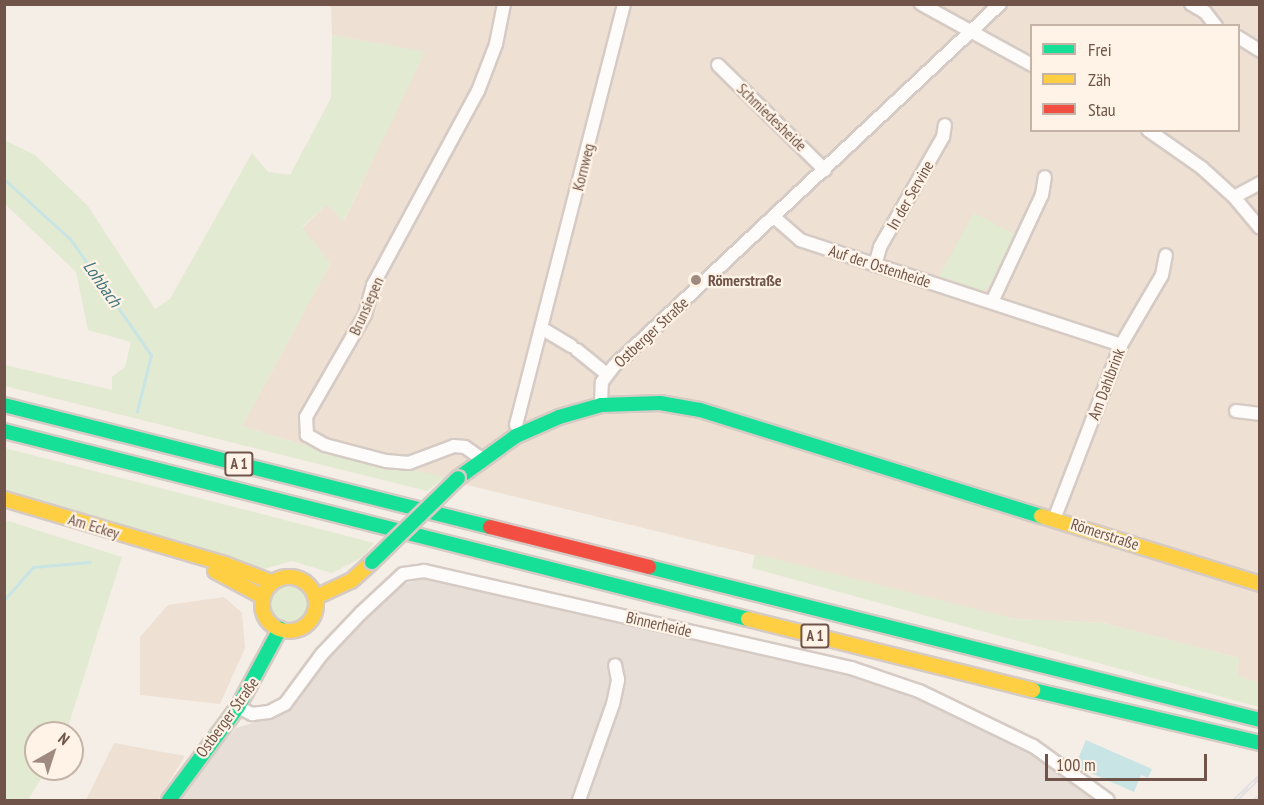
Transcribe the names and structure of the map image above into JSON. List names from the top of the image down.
{
  "streets": {
    "main road": [
      "Ostberger Straße",
      "A 1",
      "Am Eckey",
      "Römerstraße"
    ],
    "street": [
      "Schmiedesheide",
      "Kornweg",
      "In der Servine",
      "Auf der Ostenheide",
      "Brunsiepen",
      "Am Dahlbrink",
      "Binnerheide"
    ]
  },
  "crossings": [
    ["Schmiedesheide", "Ostberger Straße"],
    ["In der Servine", "Auf der Ostenheide"],
    ["Auf der Ostenheide", "Ostberger Straße"],
    ["Auf der Ostenheide", "Am Dahlbrink"],
    ["Ostberger Straße", "Am Eckey"],
    ["Ostberger Straße", "Römerstraße"],
    ["Ostberger Straße", "Binnerheide"],
    ["Am Dahlbrink", "Römerstraße"]
  ],
  "water": ["Lohbach"],
  "places": ["Römerstraße"],
  "legend": ["Frei", "Zäh", "Stau"],
  "scale_bar": "100 m",
  "north": "top right"
}
